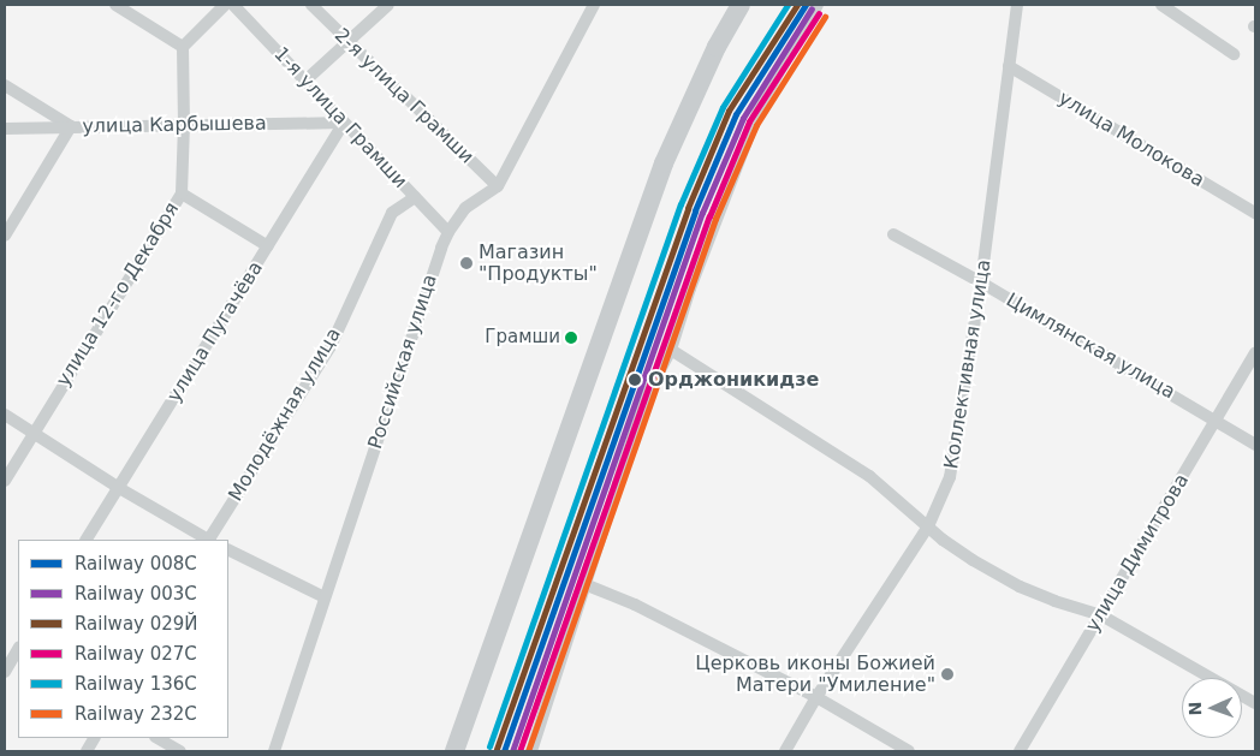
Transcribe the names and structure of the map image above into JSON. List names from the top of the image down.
{
  "streets": {
    "street": [
      "2-я улица Грамши",
      "1-я улица Грамши",
      "улица Карбышева",
      "улица Молокова",
      "улица 12-го Декабря",
      "улица Пугачёва",
      "Цимлянская улица",
      "Российская улица",
      "Коллективная улица",
      "Молодёжная улица",
      "улица Димитрова"
    ]
  },
  "crossings": [
    ["2-я улица Грамши", "Российская улица"],
    ["1-я улица Грамши", "улица Карбышева"],
    ["1-я улица Грамши", "улица Пугачёва"],
    ["1-я улица Грамши", "Российская улица"],
    ["1-я улица Грамши", "Молодёжная улица"],
    ["улица Карбышева", "улица 12-го Декабря"],
    ["улица Карбышева", "улица Пугачёва"],
    ["улица Молокова", "Коллективная улица"],
    ["Цимлянская улица", "Коллективная улица"],
    ["Цимлянская улица", "улица Димитрова"]
  ],
  "places": [
    "Магазин \"Продукты\"",
    "Грамши",
    "Орджоникидзе",
    "Церковь иконы Божией Матери \"Умиление\""
  ],
  "lines": [
    "rail line 008С",
    "rail line 029Й",
    "rail line 136С",
    "rail line 003С",
    "rail line 027С",
    "rail line 232C"
  ],
  "legend": [
    "Railway 008С",
    "Railway 003С",
    "Railway 029Й",
    "Railway 027С",
    "Railway 136С",
    "Railway 232C"
  ],
  "north": "left"
}
